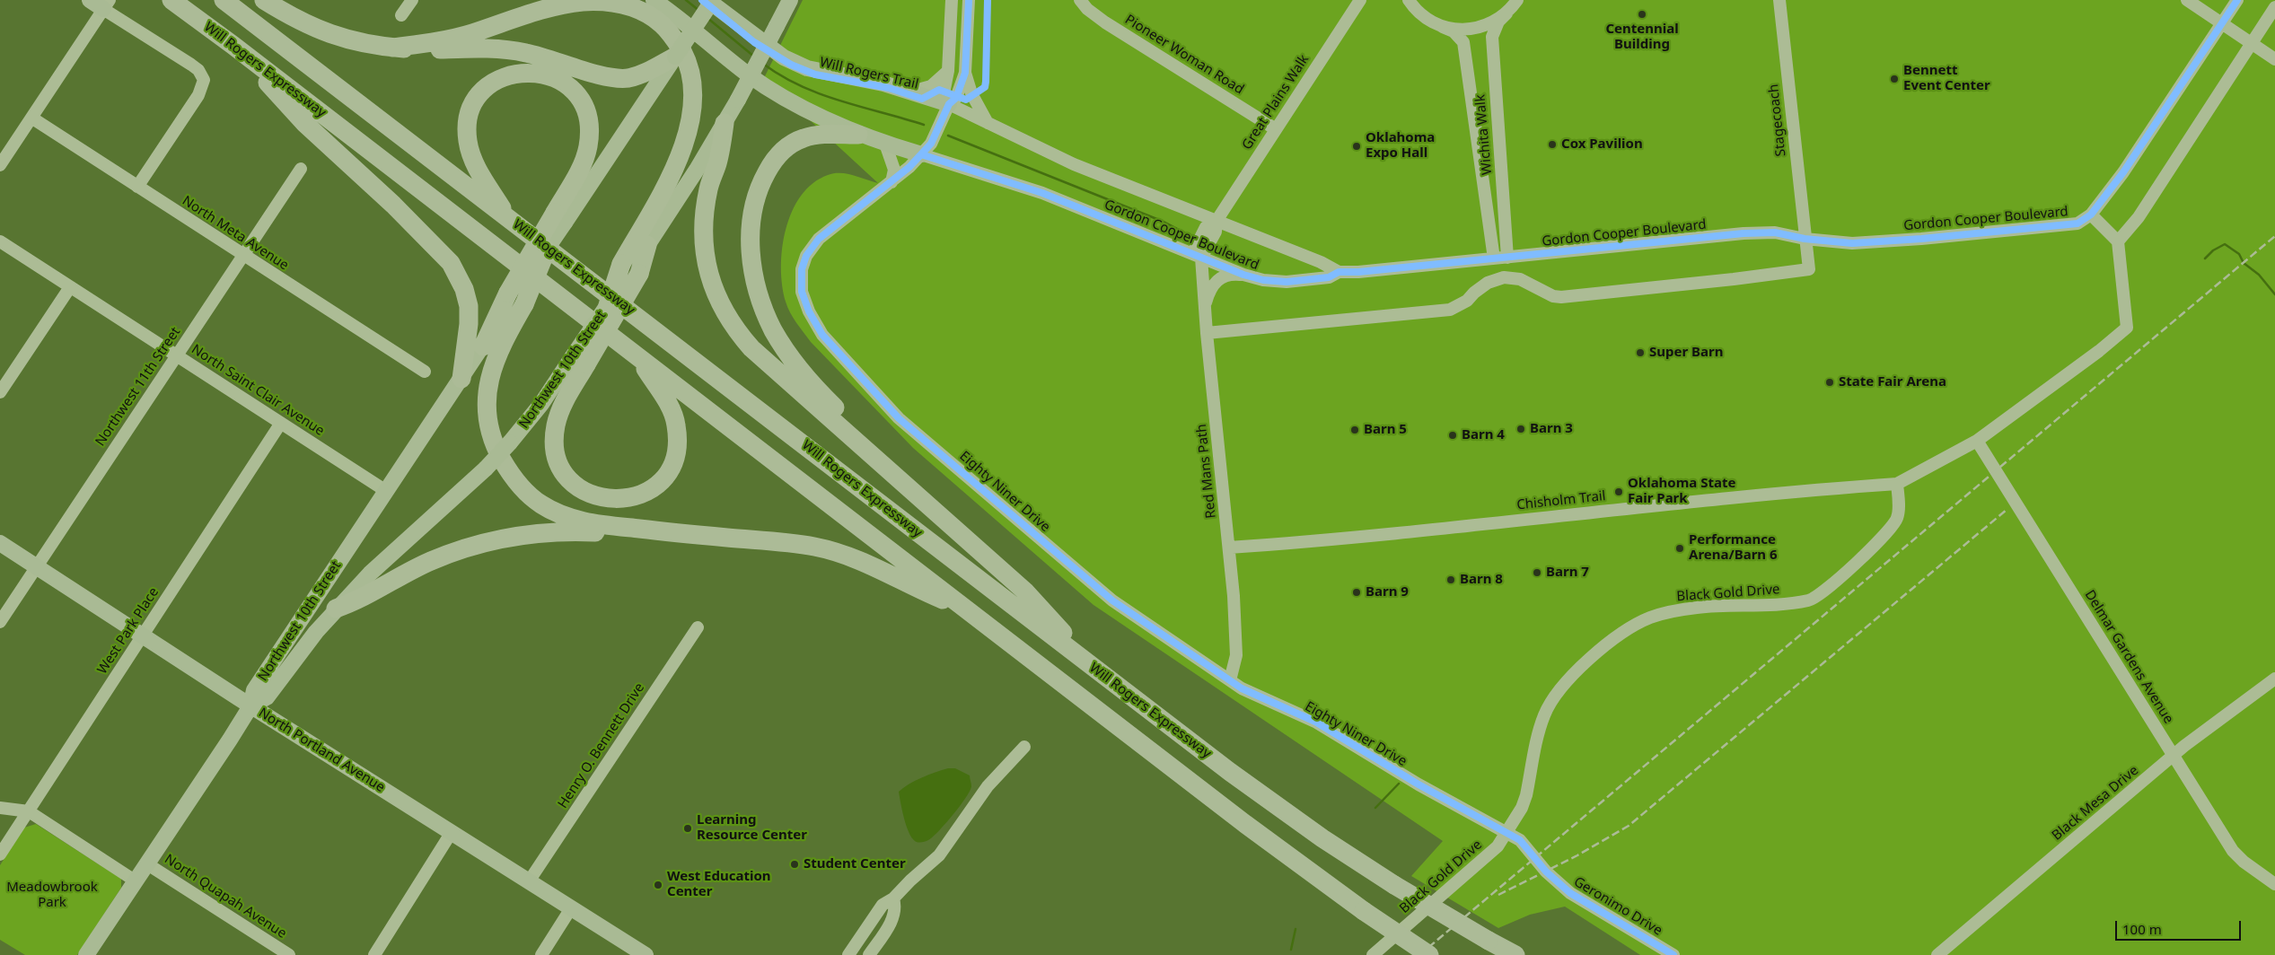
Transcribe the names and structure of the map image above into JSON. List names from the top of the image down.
{
  "streets": {
    "highway": ["Will Rogers Expressway"],
    "main road": ["Gordon Cooper Boulevard", "Northwest 10th Street", "North Portland Avenue"],
    "street": [
      "Pioneer Woman Road",
      "Great Plains Walk",
      "Stagecoach",
      "Wichita Walk",
      "North Meta Avenue",
      "Northwest 11th Street",
      "North Saint Clair Avenue",
      "Red Mans Path",
      "Eighty Niner Drive",
      "Chisholm Trail",
      "Black Gold Drive",
      "West Park Place",
      "Delmar Gardens Avenue",
      "Henry O. Bennett Drive",
      "Black Mesa Drive",
      "North Quapah Avenue",
      "Geronimo Drive"
    ],
    "cycle path": ["Will Rogers Trail"]
  },
  "crossings": [
    ["Pioneer Woman Road", "Great Plains Walk"],
    ["Great Plains Walk", "Gordon Cooper Boulevard"],
    ["Great Plains Walk", "Red Mans Path"],
    ["Stagecoach", "Gordon Cooper Boulevard"],
    ["Wichita Walk", "Gordon Cooper Boulevard"],
    ["Gordon Cooper Boulevard", "Red Mans Path"],
    ["Gordon Cooper Boulevard", "Eighty Niner Drive"],
    ["North Meta Avenue", "Northwest 11th Street"],
    ["Northwest 10th Street", "North Saint Clair Avenue"],
    ["Northwest 10th Street", "North Portland Avenue"],
    ["Northwest 10th Street", "North Quapah Avenue"],
    ["Northwest 11th Street", "North Saint Clair Avenue"],
    ["Northwest 11th Street", "North Portland Avenue"],
    ["North Saint Clair Avenue", "West Park Place"],
    ["Red Mans Path", "Eighty Niner Drive"],
    ["Red Mans Path", "Chisholm Trail"],
    ["Eighty Niner Drive", "Black Gold Drive"],
    ["Eighty Niner Drive", "Geronimo Drive"],
    ["Chisholm Trail", "Black Gold Drive"],
    ["West Park Place", "North Portland Avenue"],
    ["Delmar Gardens Avenue", "Black Mesa Drive"],
    ["Henry O. Bennett Drive", "North Portland Avenue"]
  ],
  "parks": ["Meadowbrook Park"],
  "places": [
    "Centennial Building",
    "Bennett Event Center",
    "Cox Pavilion",
    "Oklahoma Expo Hall",
    "Super Barn",
    "State Fair Arena",
    "Barn 3",
    "Barn 5",
    "Barn 4",
    "Oklahoma State Fair Park",
    "Performance Arena/Barn 6",
    "Barn 7",
    "Barn 8",
    "Barn 9",
    "Learning Resource Center",
    "Student Center",
    "West Education Center"
  ],
  "scale_bar": "100 m"
}
